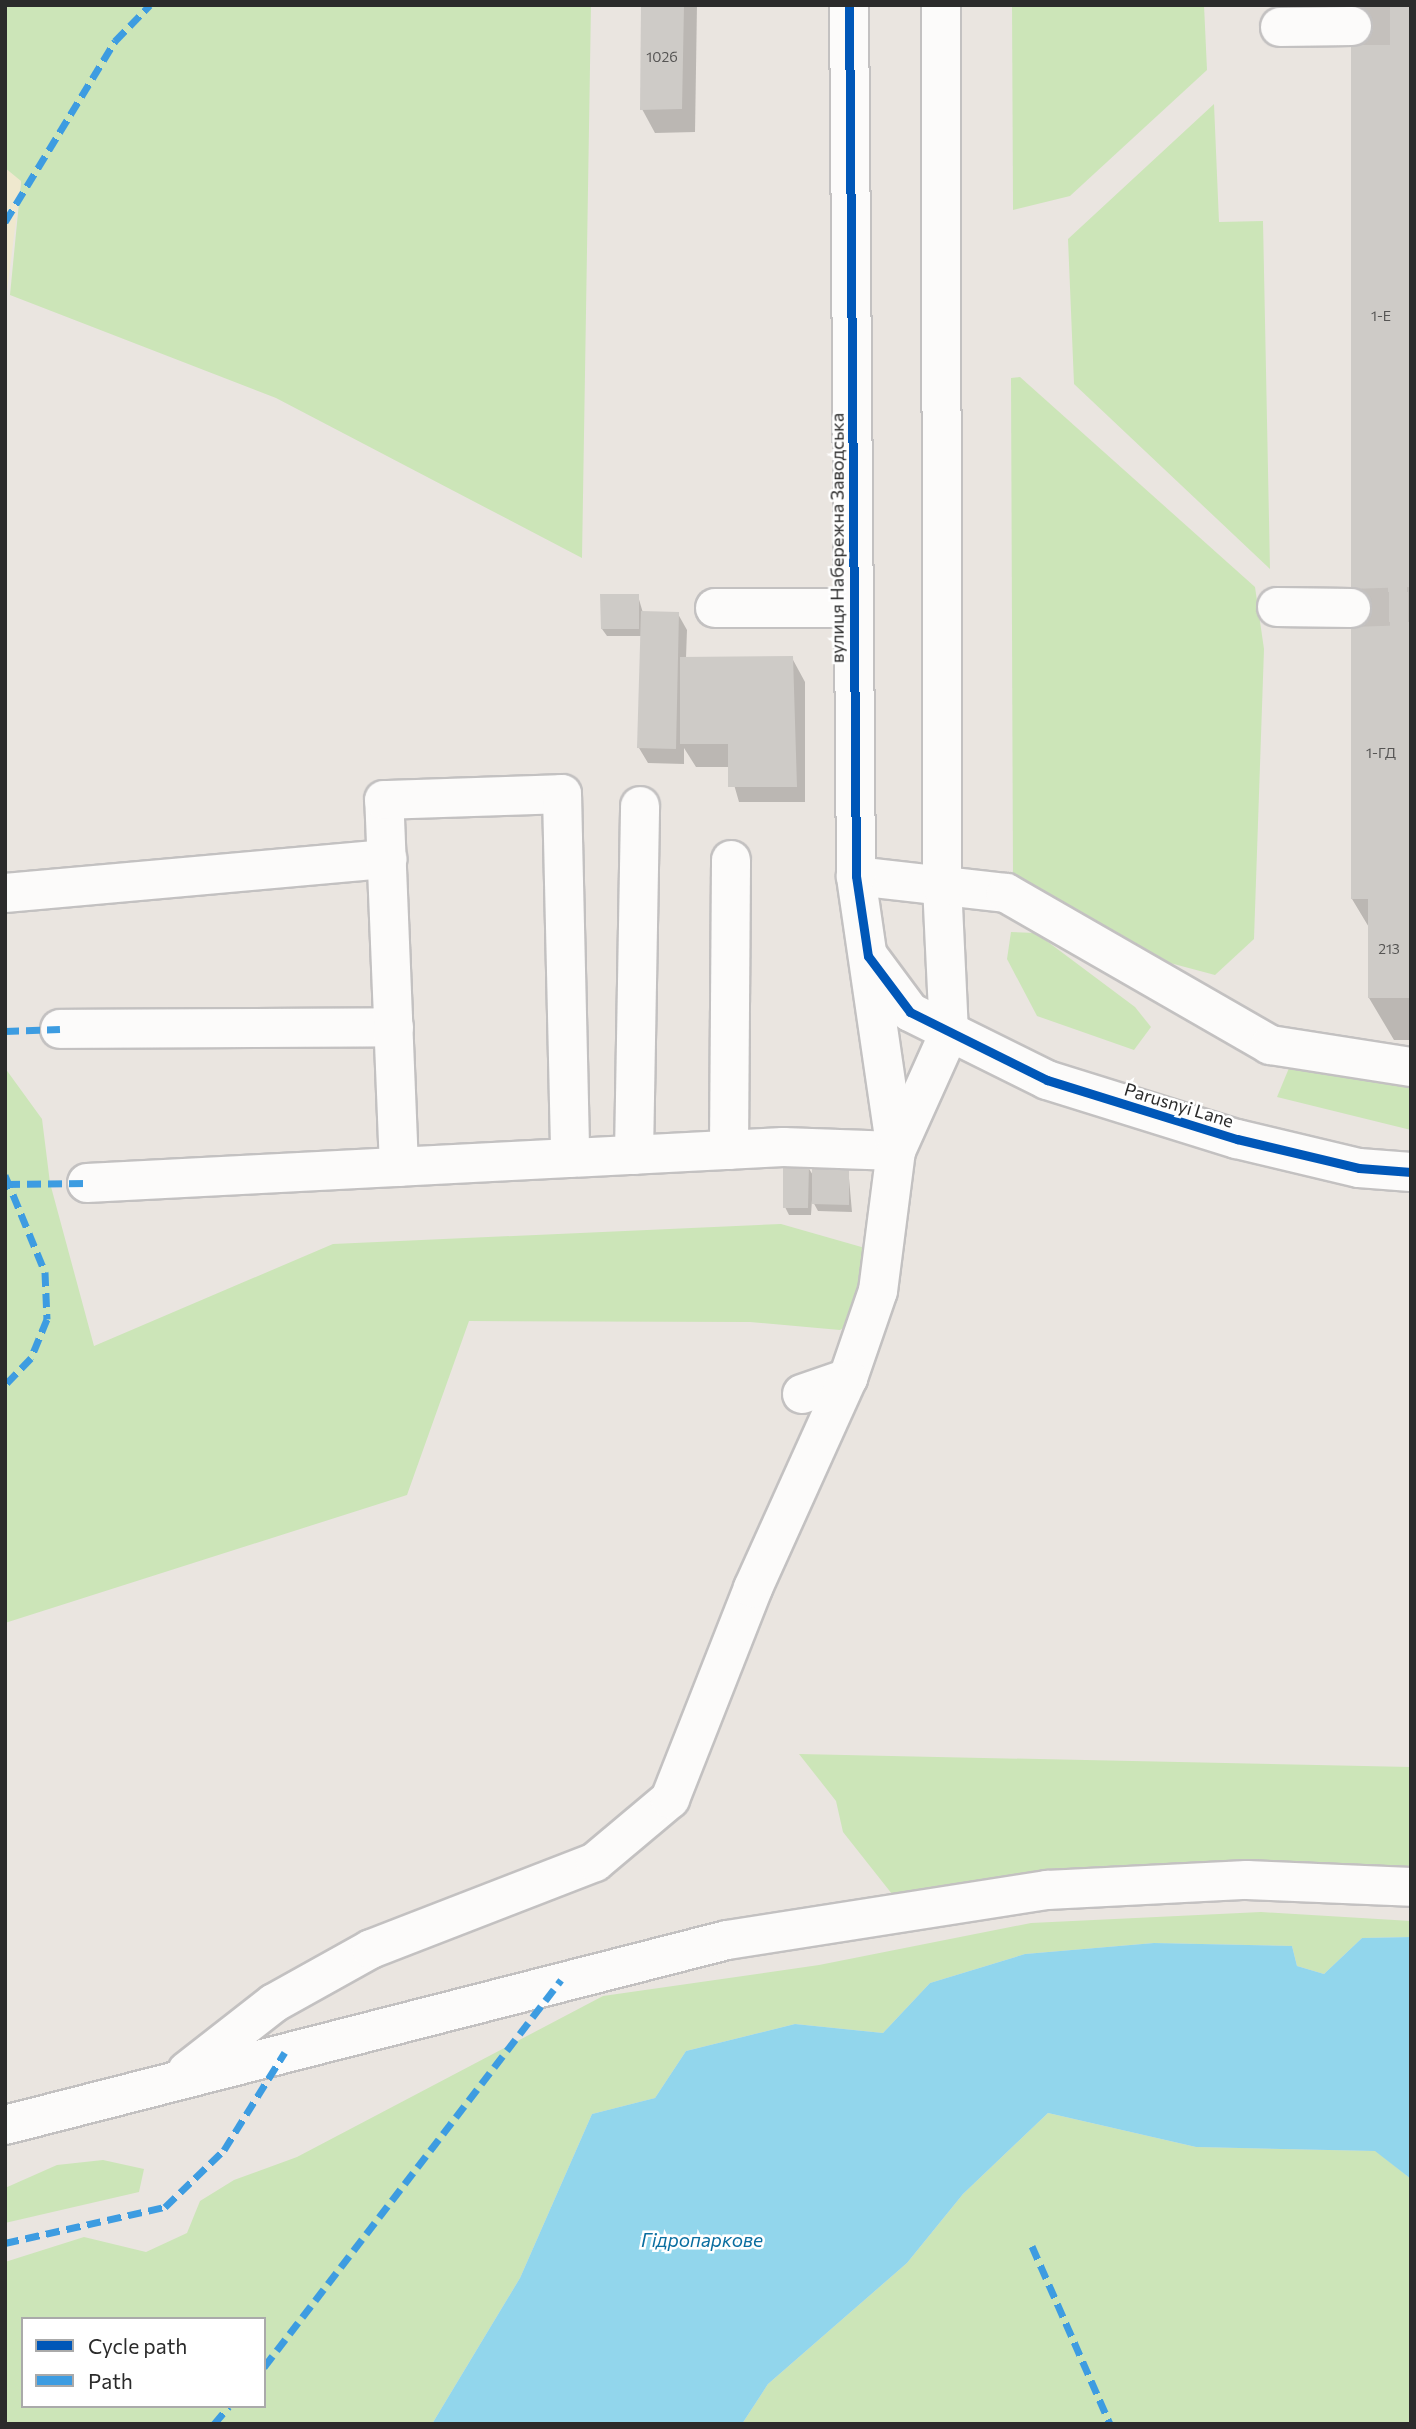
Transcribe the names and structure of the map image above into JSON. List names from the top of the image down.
{
  "streets": {
    "street": ["вулиця Набережна Заводська", "Parusnyi Lane"]
  },
  "crossings": [
    ["вулиця Набережна Заводська", "Parusnyi Lane"]
  ],
  "water": ["Гідропаркове"],
  "house_numbers": [
    "102б",
    "1-Е",
    "1-ГД",
    "213"
  ],
  "legend": ["Cycle path", "Path"]
}
